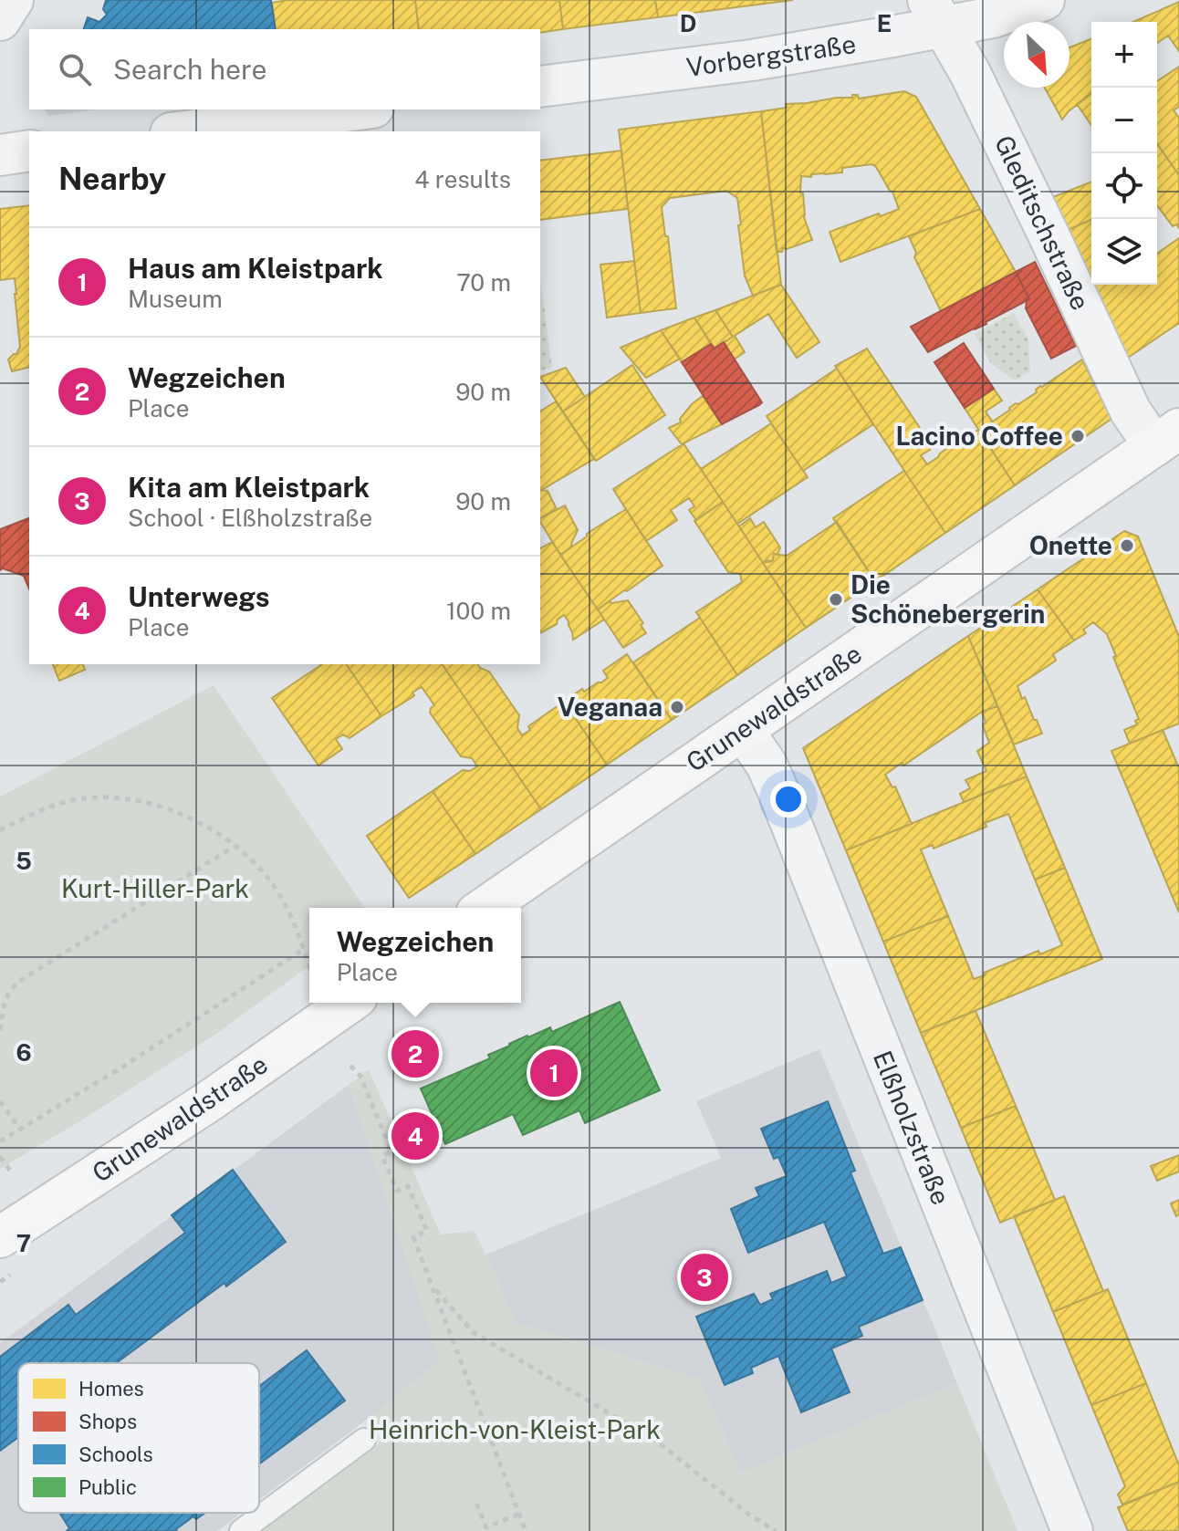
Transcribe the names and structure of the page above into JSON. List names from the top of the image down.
{
  "streets": {
    "main road": ["Grunewaldstraße"],
    "street": ["Vorbergstraße", "Gleditschstraße", "Elßholzstraße"]
  },
  "crossings": [
    ["Vorbergstraße", "Gleditschstraße"],
    ["Gleditschstraße", "Grunewaldstraße"],
    ["Grunewaldstraße", "Elßholzstraße"]
  ],
  "parks": ["Kurt-Hiller-Park", "Heinrich-von-Kleist-Park"],
  "places": [
    "Lacino Coffee",
    "Onette",
    "Die Schönebergerin",
    "Veganaa"
  ],
  "legend": [
    "Homes",
    "Shops",
    "Schools",
    "Public"
  ],
  "north": "bottom right",
  "page": {
    "map_buttons": ["+", "−"],
    "search": "Search here",
    "heading": ["Nearby", "4 results"],
    "list": [
      {
        "mark": "1",
        "name": "Haus am Kleistpark",
        "note": "Museum",
        "value": "70 m"
      },
      {
        "mark": "2",
        "name": "Wegzeichen",
        "note": "Place",
        "value": "90 m"
      },
      {
        "mark": "3",
        "name": "Kita am Kleistpark",
        "note": "School · Elßholzstraße",
        "value": "90 m"
      },
      {
        "mark": "4",
        "name": "Unterwegs",
        "note": "Place",
        "value": "100 m"
      }
    ],
    "popup": ["Wegzeichen", "Place"],
    "pins": [
      "2",
      "1",
      "4",
      "3"
    ]
  },
  "grid": {
    "columns": ["D", "E"],
    "rows": ["5", "6", "7"]
  }
}
